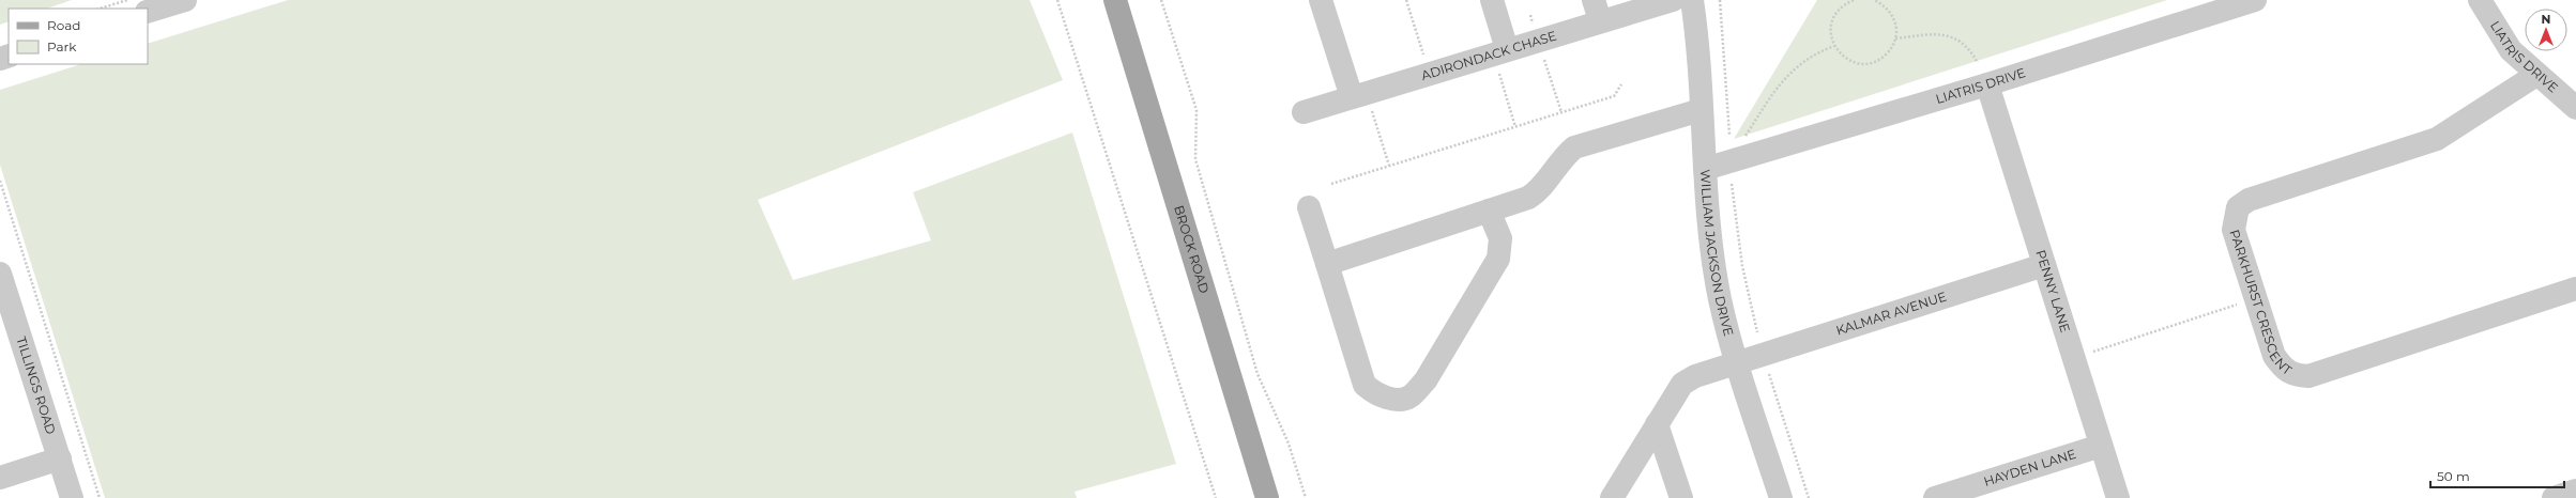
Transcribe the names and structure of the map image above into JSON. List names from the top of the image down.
{
  "streets": {
    "main road": ["BROCK ROAD"],
    "street": [
      "ADIRONDACK CHASE",
      "LIATRIS DRIVE",
      "WILLIAM JACKSON DRIVE",
      "PENNY LANE",
      "PARKHURST CRESCENT",
      "KALMAR AVENUE",
      "TILLINGS ROAD",
      "HAYDEN LANE"
    ]
  },
  "crossings": [
    ["LIATRIS DRIVE", "WILLIAM JACKSON DRIVE"],
    ["LIATRIS DRIVE", "PENNY LANE"],
    ["LIATRIS DRIVE", "PARKHURST CRESCENT"],
    ["WILLIAM JACKSON DRIVE", "KALMAR AVENUE"],
    ["PENNY LANE", "KALMAR AVENUE"],
    ["PENNY LANE", "HAYDEN LANE"]
  ],
  "legend": ["Road", "Park"],
  "scale_bar": "50 m",
  "north": "top"
}
